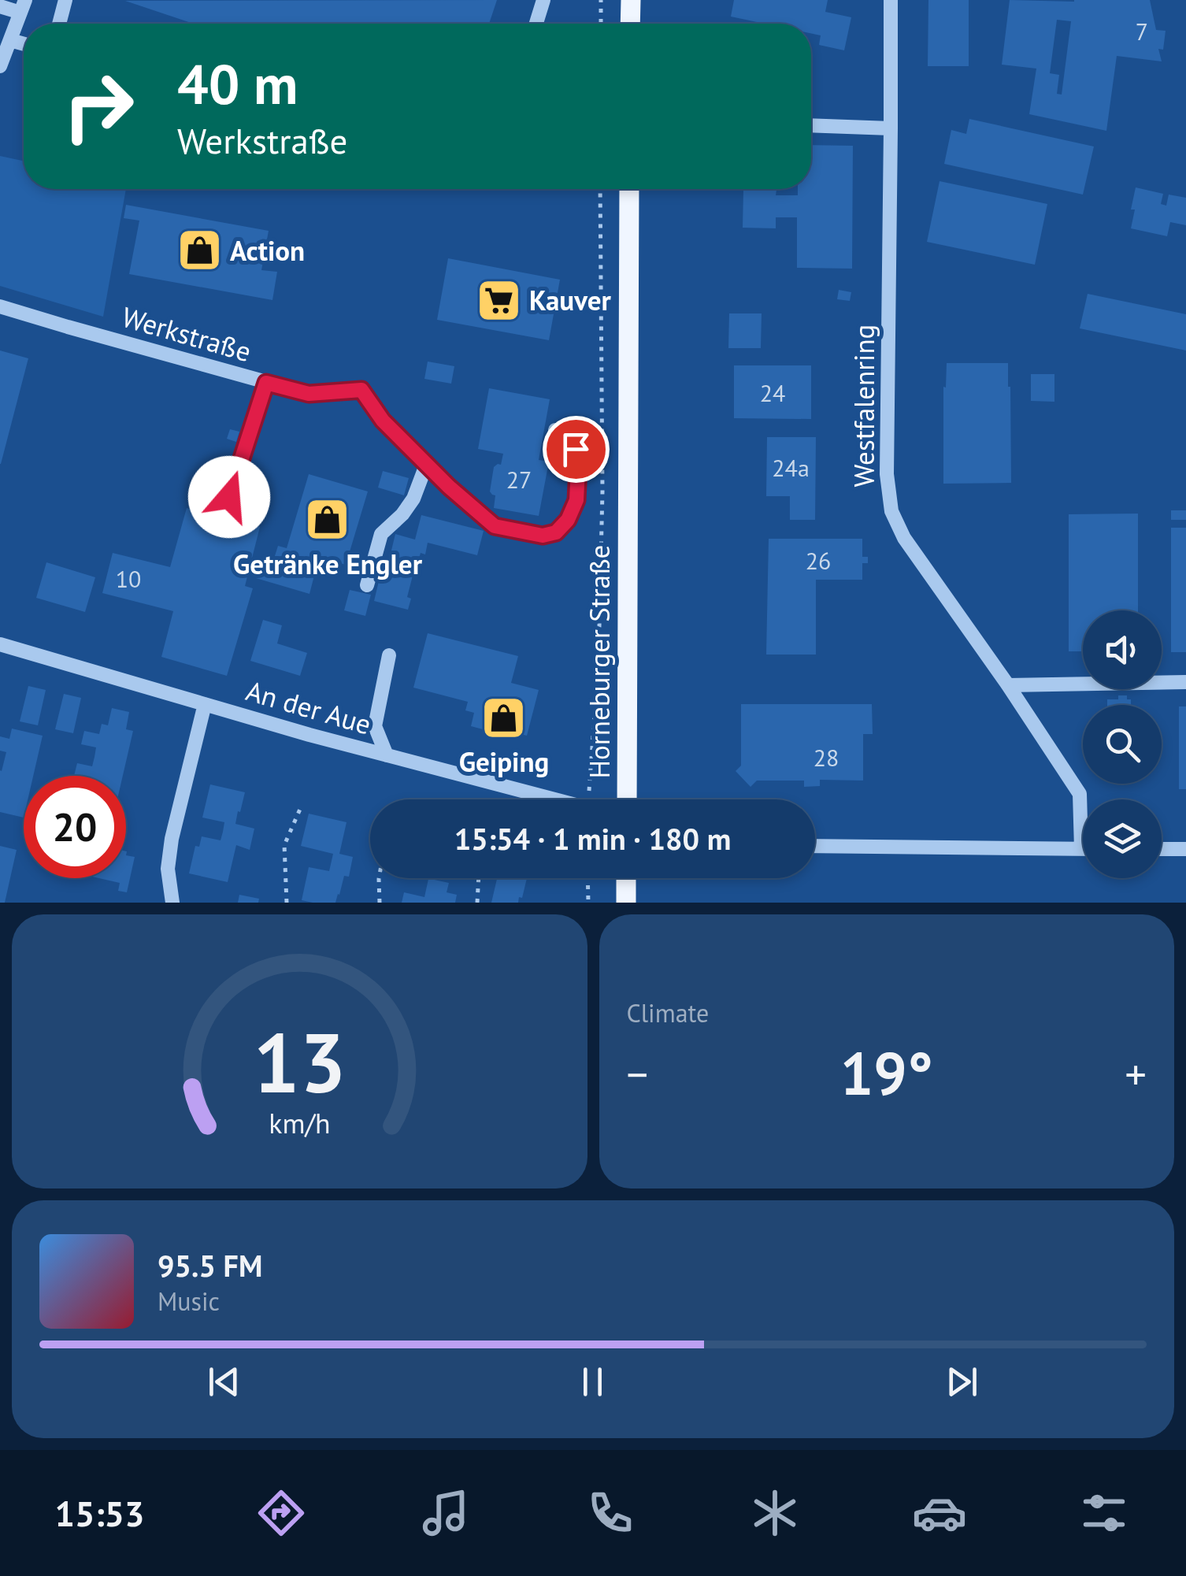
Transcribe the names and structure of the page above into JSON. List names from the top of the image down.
{
  "streets": {
    "main road": ["Horneburger Straße"],
    "street": ["Werkstraße", "Westfalenring", "An der Aue"]
  },
  "places": {
    "shop": ["Action", "Getränke Engler", "Geiping"],
    "supermarket": ["Kauver"]
  },
  "house_numbers": [
    "7",
    "24",
    "24a",
    "27",
    "26",
    "10",
    "28"
  ],
  "page": {
    "turn": ["40 m", "Werkstraße"],
    "limit": "20",
    "trip": "15:54 · 1 min · 180 m",
    "tile": "Climate",
    "heat": ["−", "19°", "+"],
    "song": ["95.5 FM", "Music"],
    "tabs": "15:53",
    "gauge": ["13", "km/h"]
  }
}
